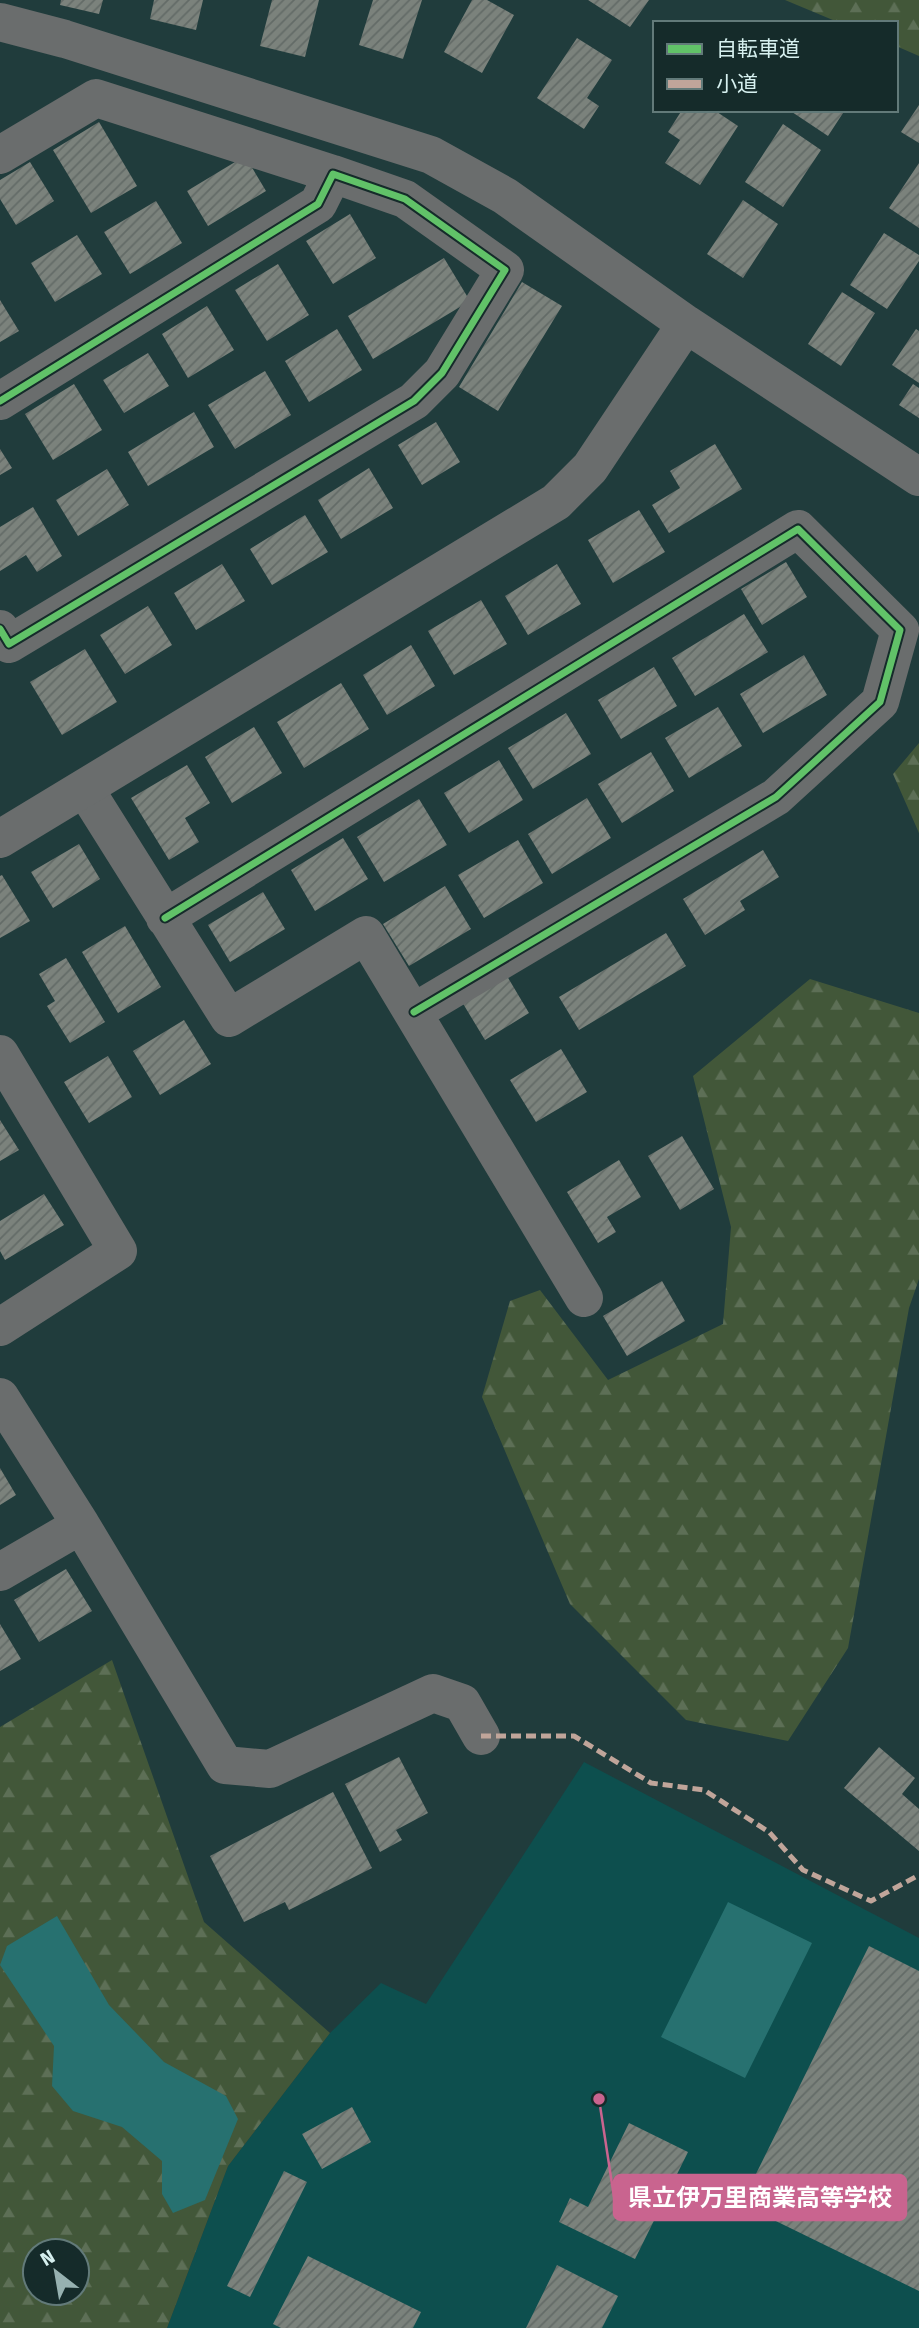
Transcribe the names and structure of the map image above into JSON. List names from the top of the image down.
{
  "places": ["県立伊万里商業高等学校"],
  "legend": ["自転車道", "小道"],
  "north": "top left"
}
